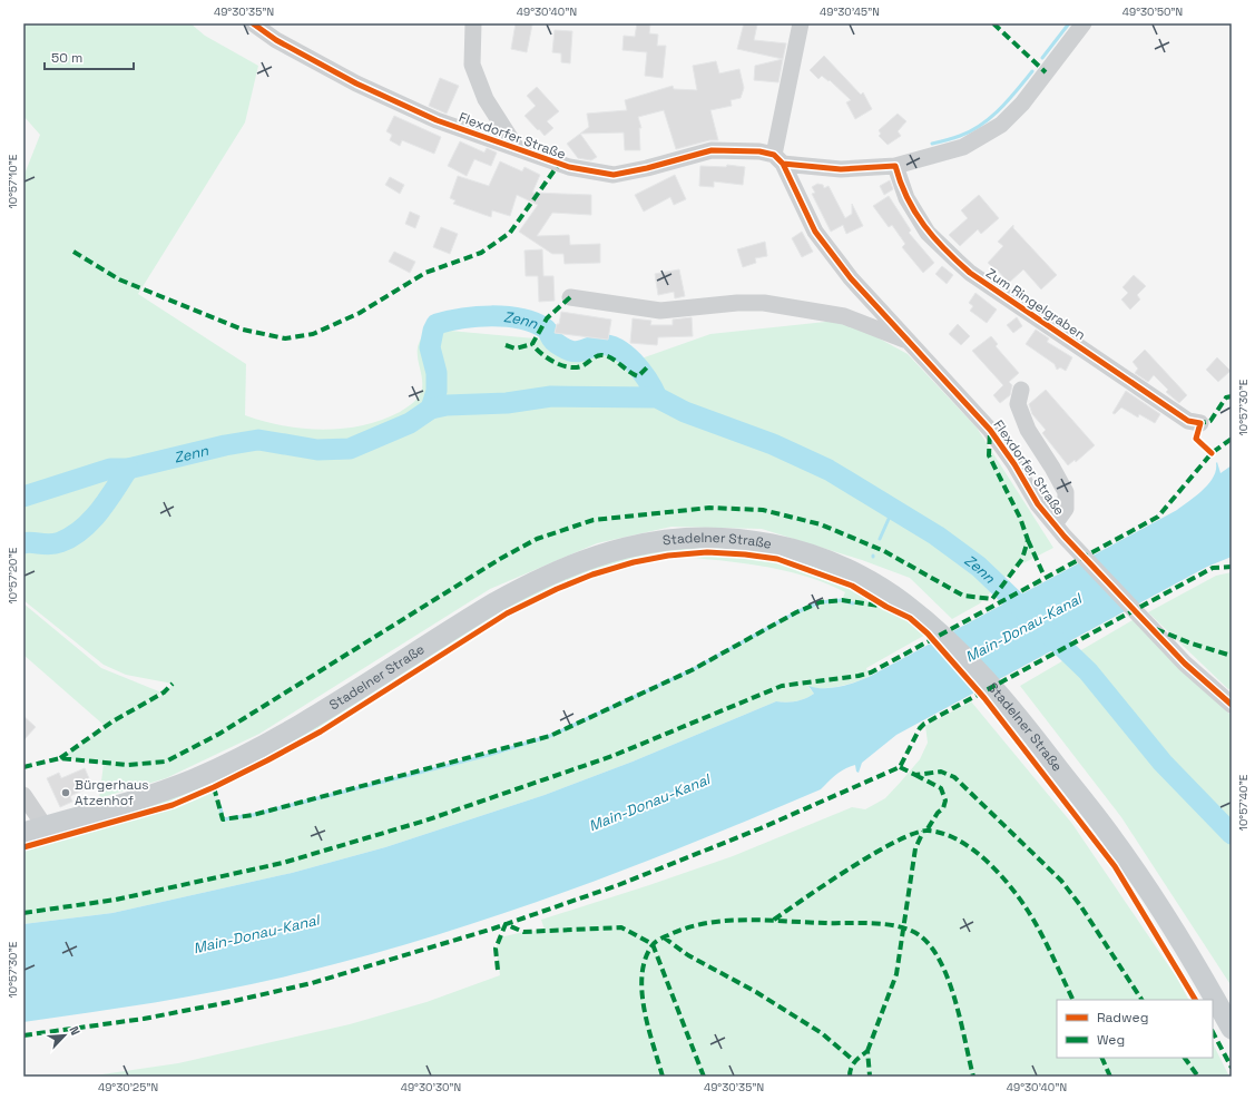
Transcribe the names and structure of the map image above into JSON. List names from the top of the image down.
{
  "streets": {
    "main road": ["Stadelner Straße"],
    "street": ["Flexdorfer Straße", "Zum Ringelgraben"]
  },
  "crossings": [
    ["Flexdorfer Straße", "Zum Ringelgraben"]
  ],
  "water": ["Zenn", "Main-Donau-Kanal"],
  "places": ["Bürgerhaus Atzenhof"],
  "legend": ["Radweg", "Weg"],
  "scale_bar": "50 m",
  "north": "top right",
  "coordinates": [
    "49°30'35\"N",
    "49°30'40\"N",
    "49°30'45\"N",
    "49°30'50\"N",
    "10°57'10\"E",
    "10°57'30\"E",
    "10°57'20\"E",
    "10°57'40\"E",
    "49°30'25\"N",
    "49°30'30\"N"
  ]
}
